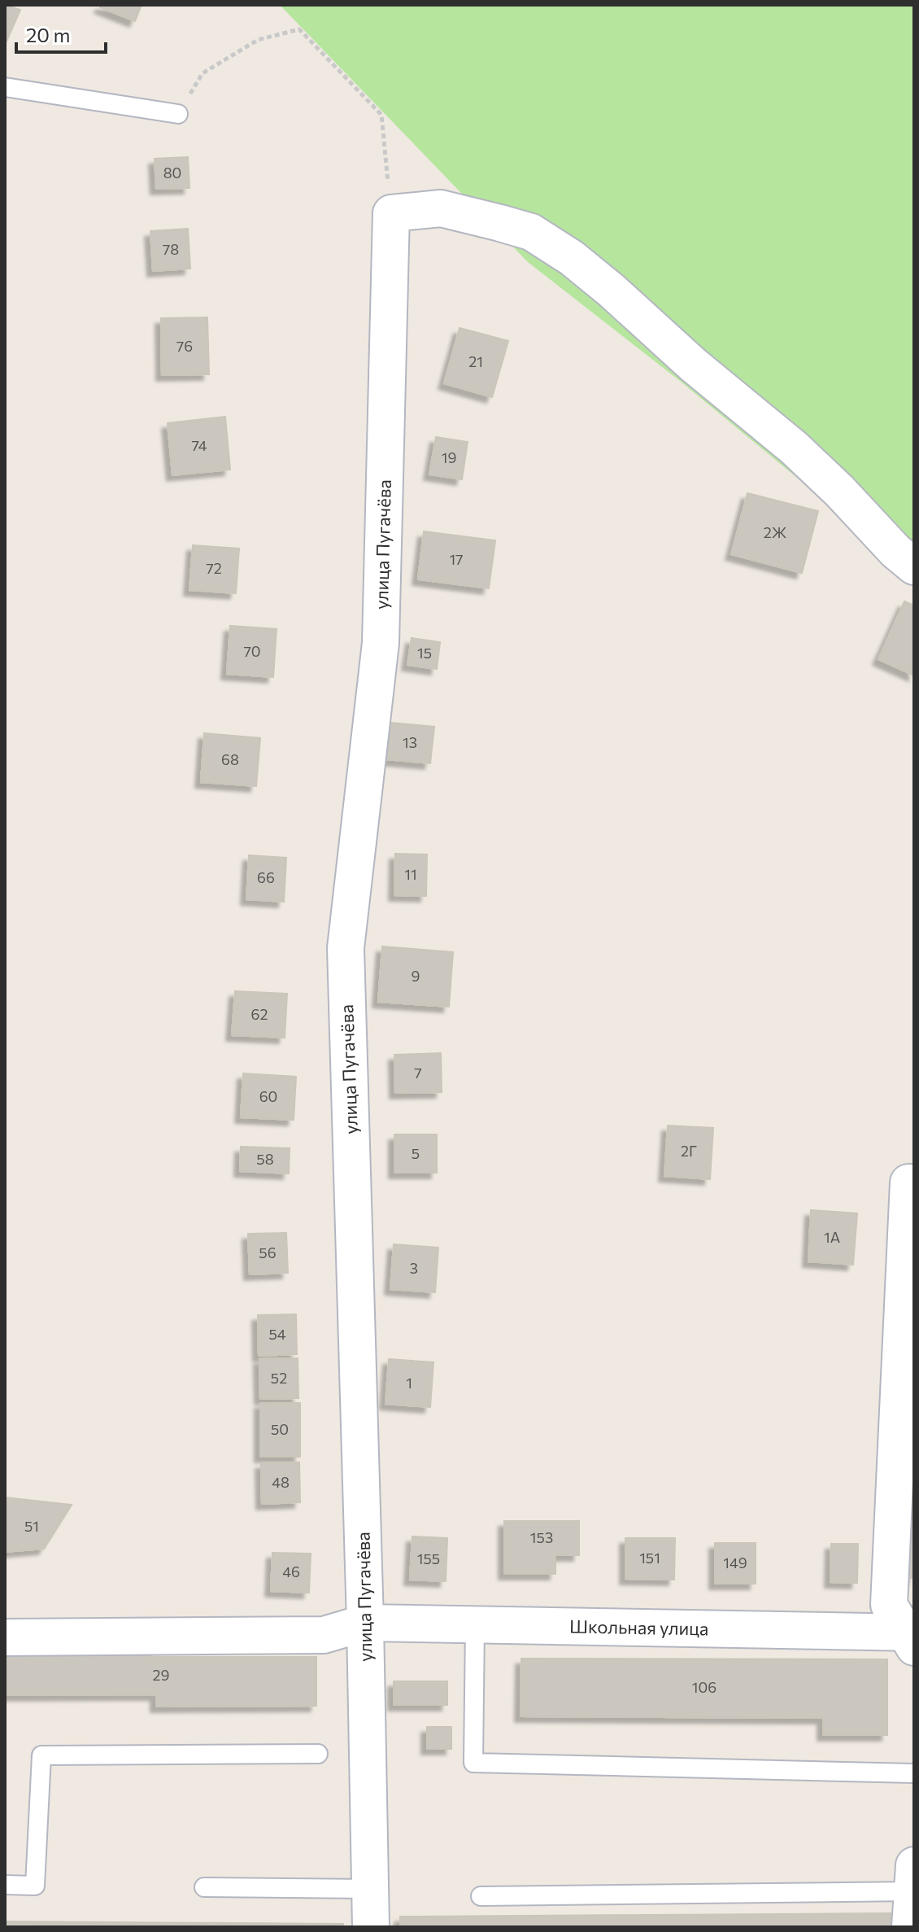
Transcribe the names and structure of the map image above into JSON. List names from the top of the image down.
{
  "streets": {
    "street": ["улица Пугачёва", "Школьная улица"]
  },
  "crossings": [
    ["улица Пугачёва", "Школьная улица"]
  ],
  "house_numbers": [
    "80",
    "78",
    "76",
    "21",
    "74",
    "19",
    "2Ж",
    "17",
    "72",
    "70",
    "15",
    "13",
    "68",
    "11",
    "66",
    "9",
    "62",
    "7",
    "60",
    "2Г",
    "5",
    "58",
    "1А",
    "56",
    "3",
    "54",
    "52",
    "1",
    "50",
    "48",
    "51",
    "153",
    "151",
    "155",
    "149",
    "46",
    "29",
    "106"
  ],
  "scale_bar": "20 m"
}
